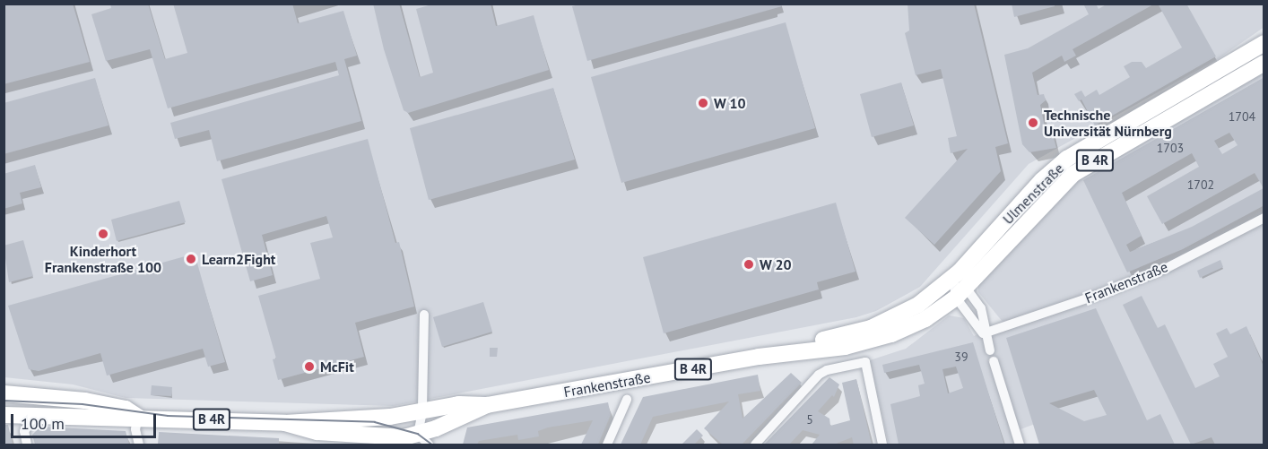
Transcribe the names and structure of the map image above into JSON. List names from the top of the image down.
{
  "streets": {
    "main road": ["B 4R", "Ulmenstraße", "Frankenstraße"]
  },
  "crossings": [
    ["Ulmenstraße", "Frankenstraße"]
  ],
  "places": [
    "W 10",
    "Technische Universität Nürnberg",
    "Kinderhort Frankenstraße 100",
    "Learn2Fight",
    "W 20",
    "McFit"
  ],
  "house_numbers": [
    "1704",
    "1703",
    "1702",
    "39",
    "5"
  ],
  "scale_bar": "100 m"
}
